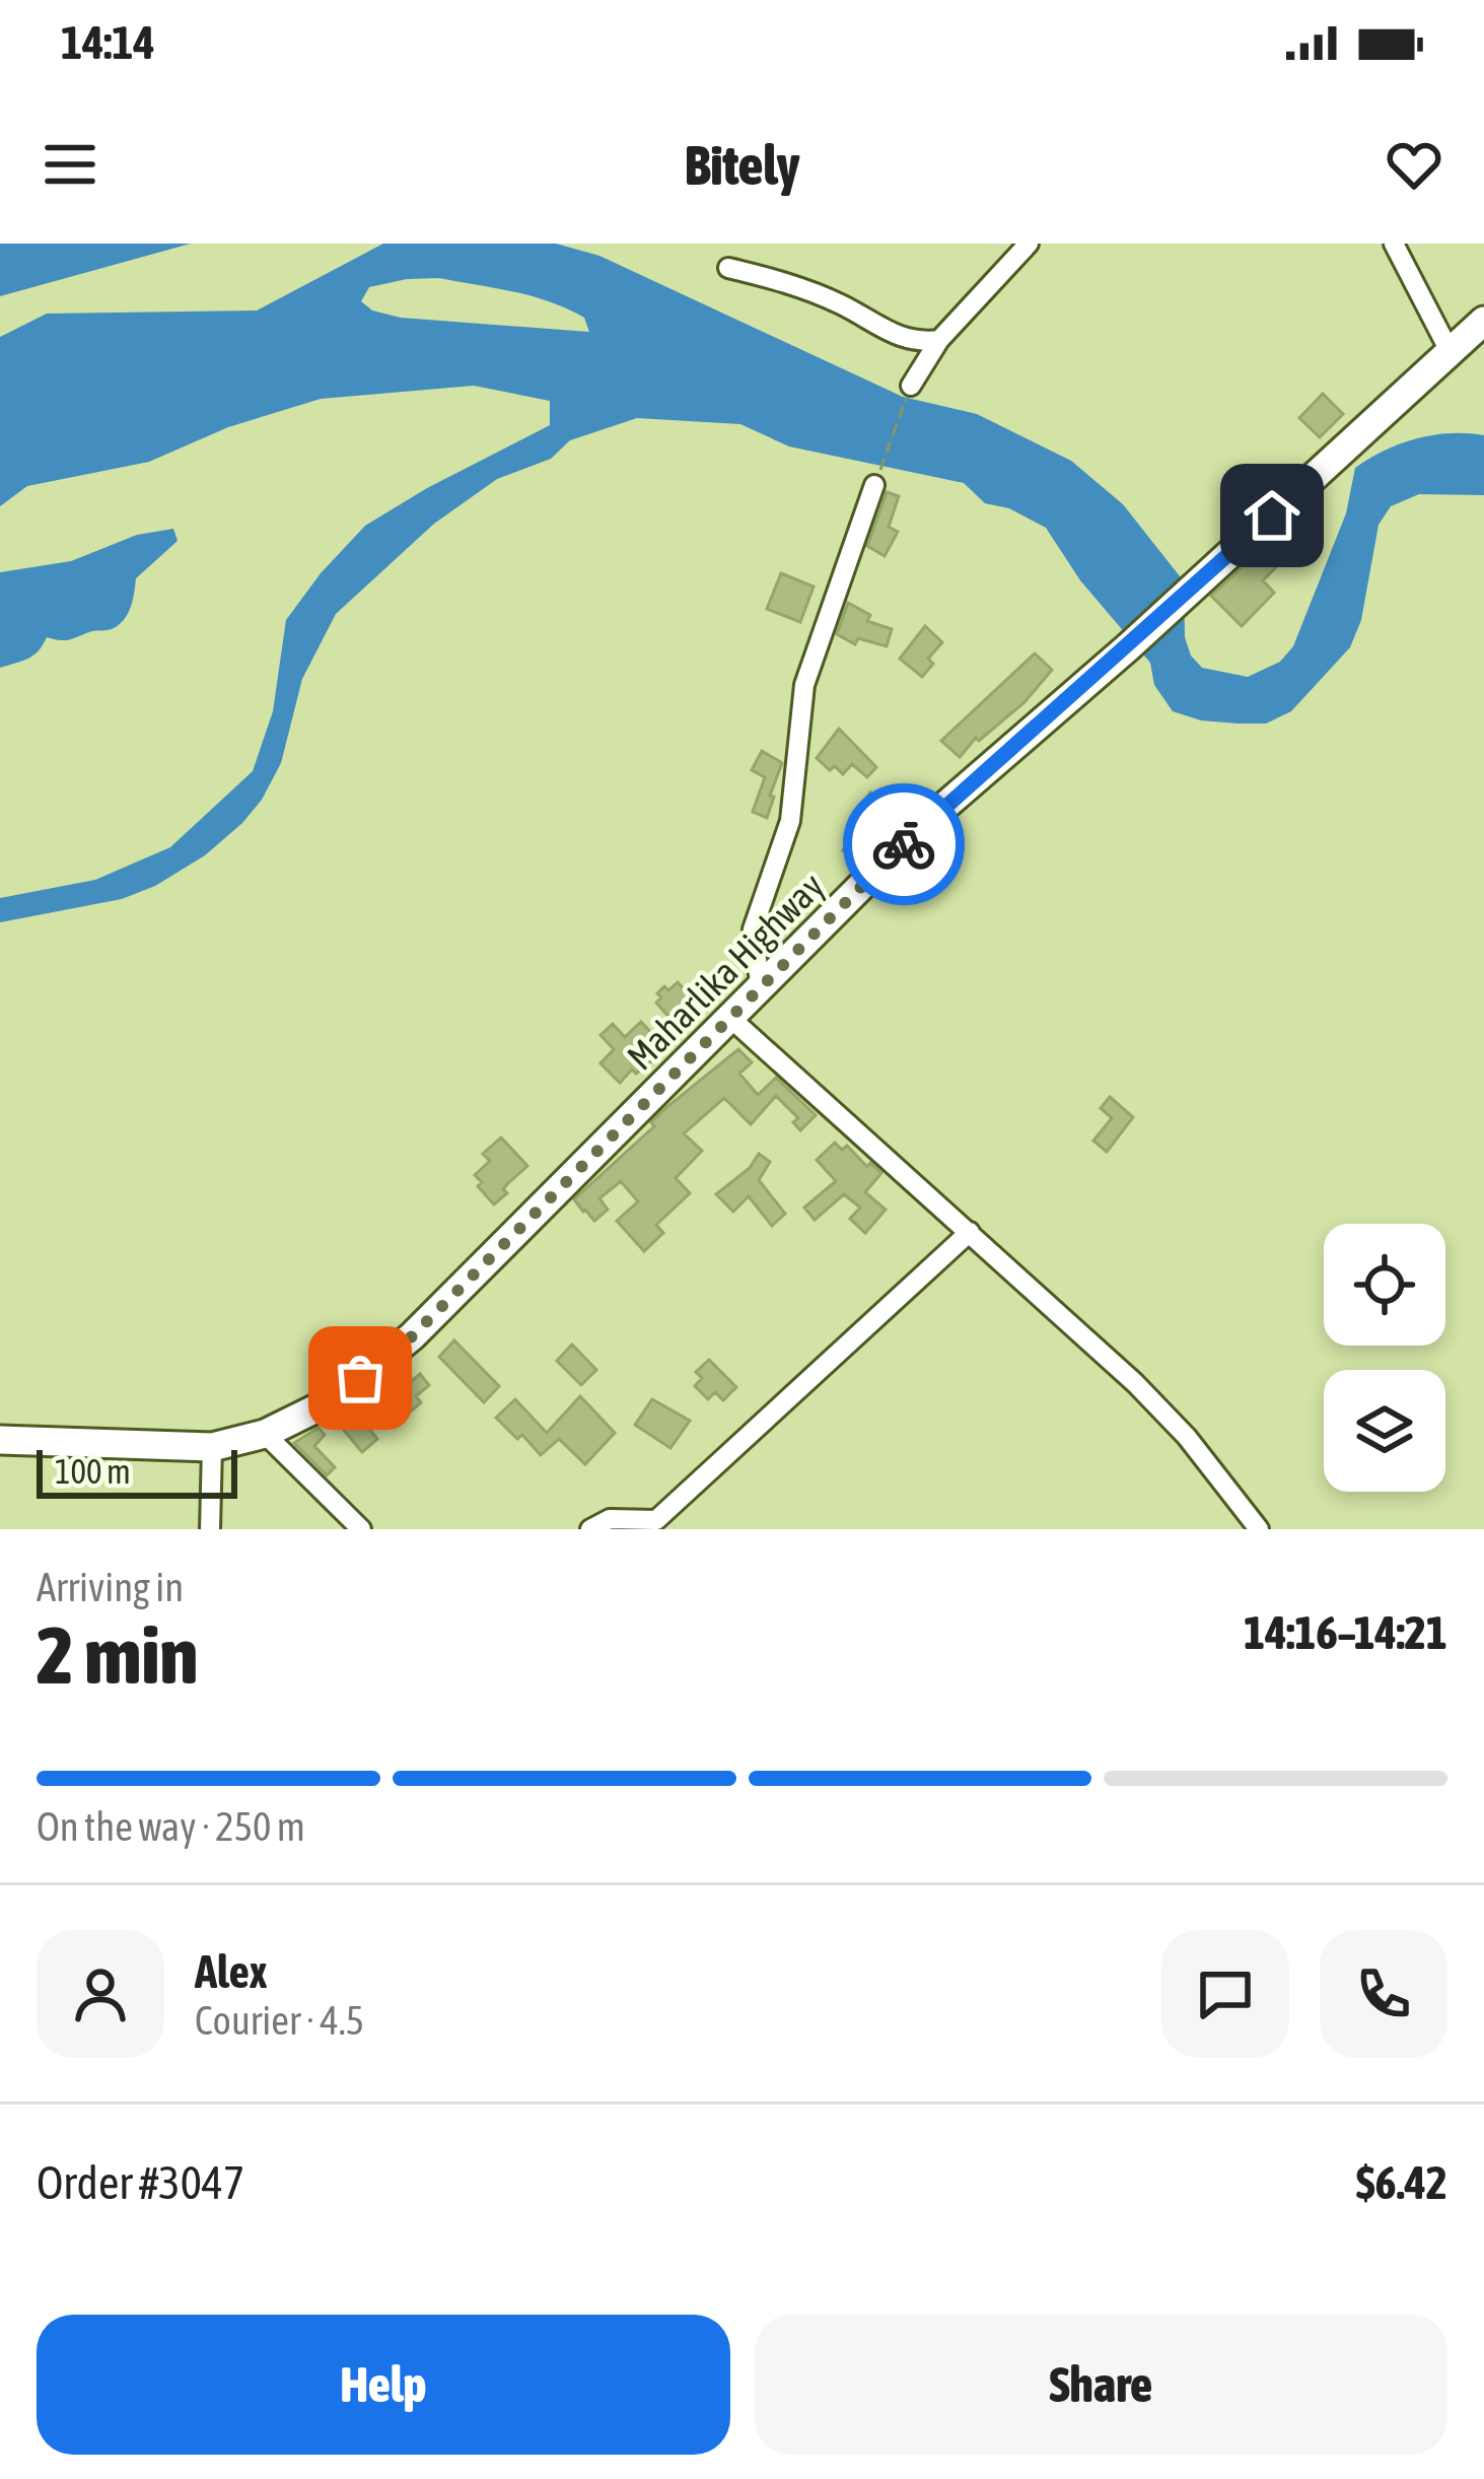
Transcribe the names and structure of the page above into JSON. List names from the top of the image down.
{
  "streets": {
    "highway": ["Maharlika Highway"]
  },
  "scale_bar": "100 m",
  "page": {
    "status": "14:14",
    "header": "Bitely",
    "scale": "100 m",
    "heading": ["2 min", "Arriving in", "14:16–14:21"],
    "panel": [
      "Alex",
      "Courier · 4.5",
      "Order #3047",
      "$6.42"
    ],
    "bar": "On the way · 250 m",
    "buttons": ["Help", "Share"]
  }
}
